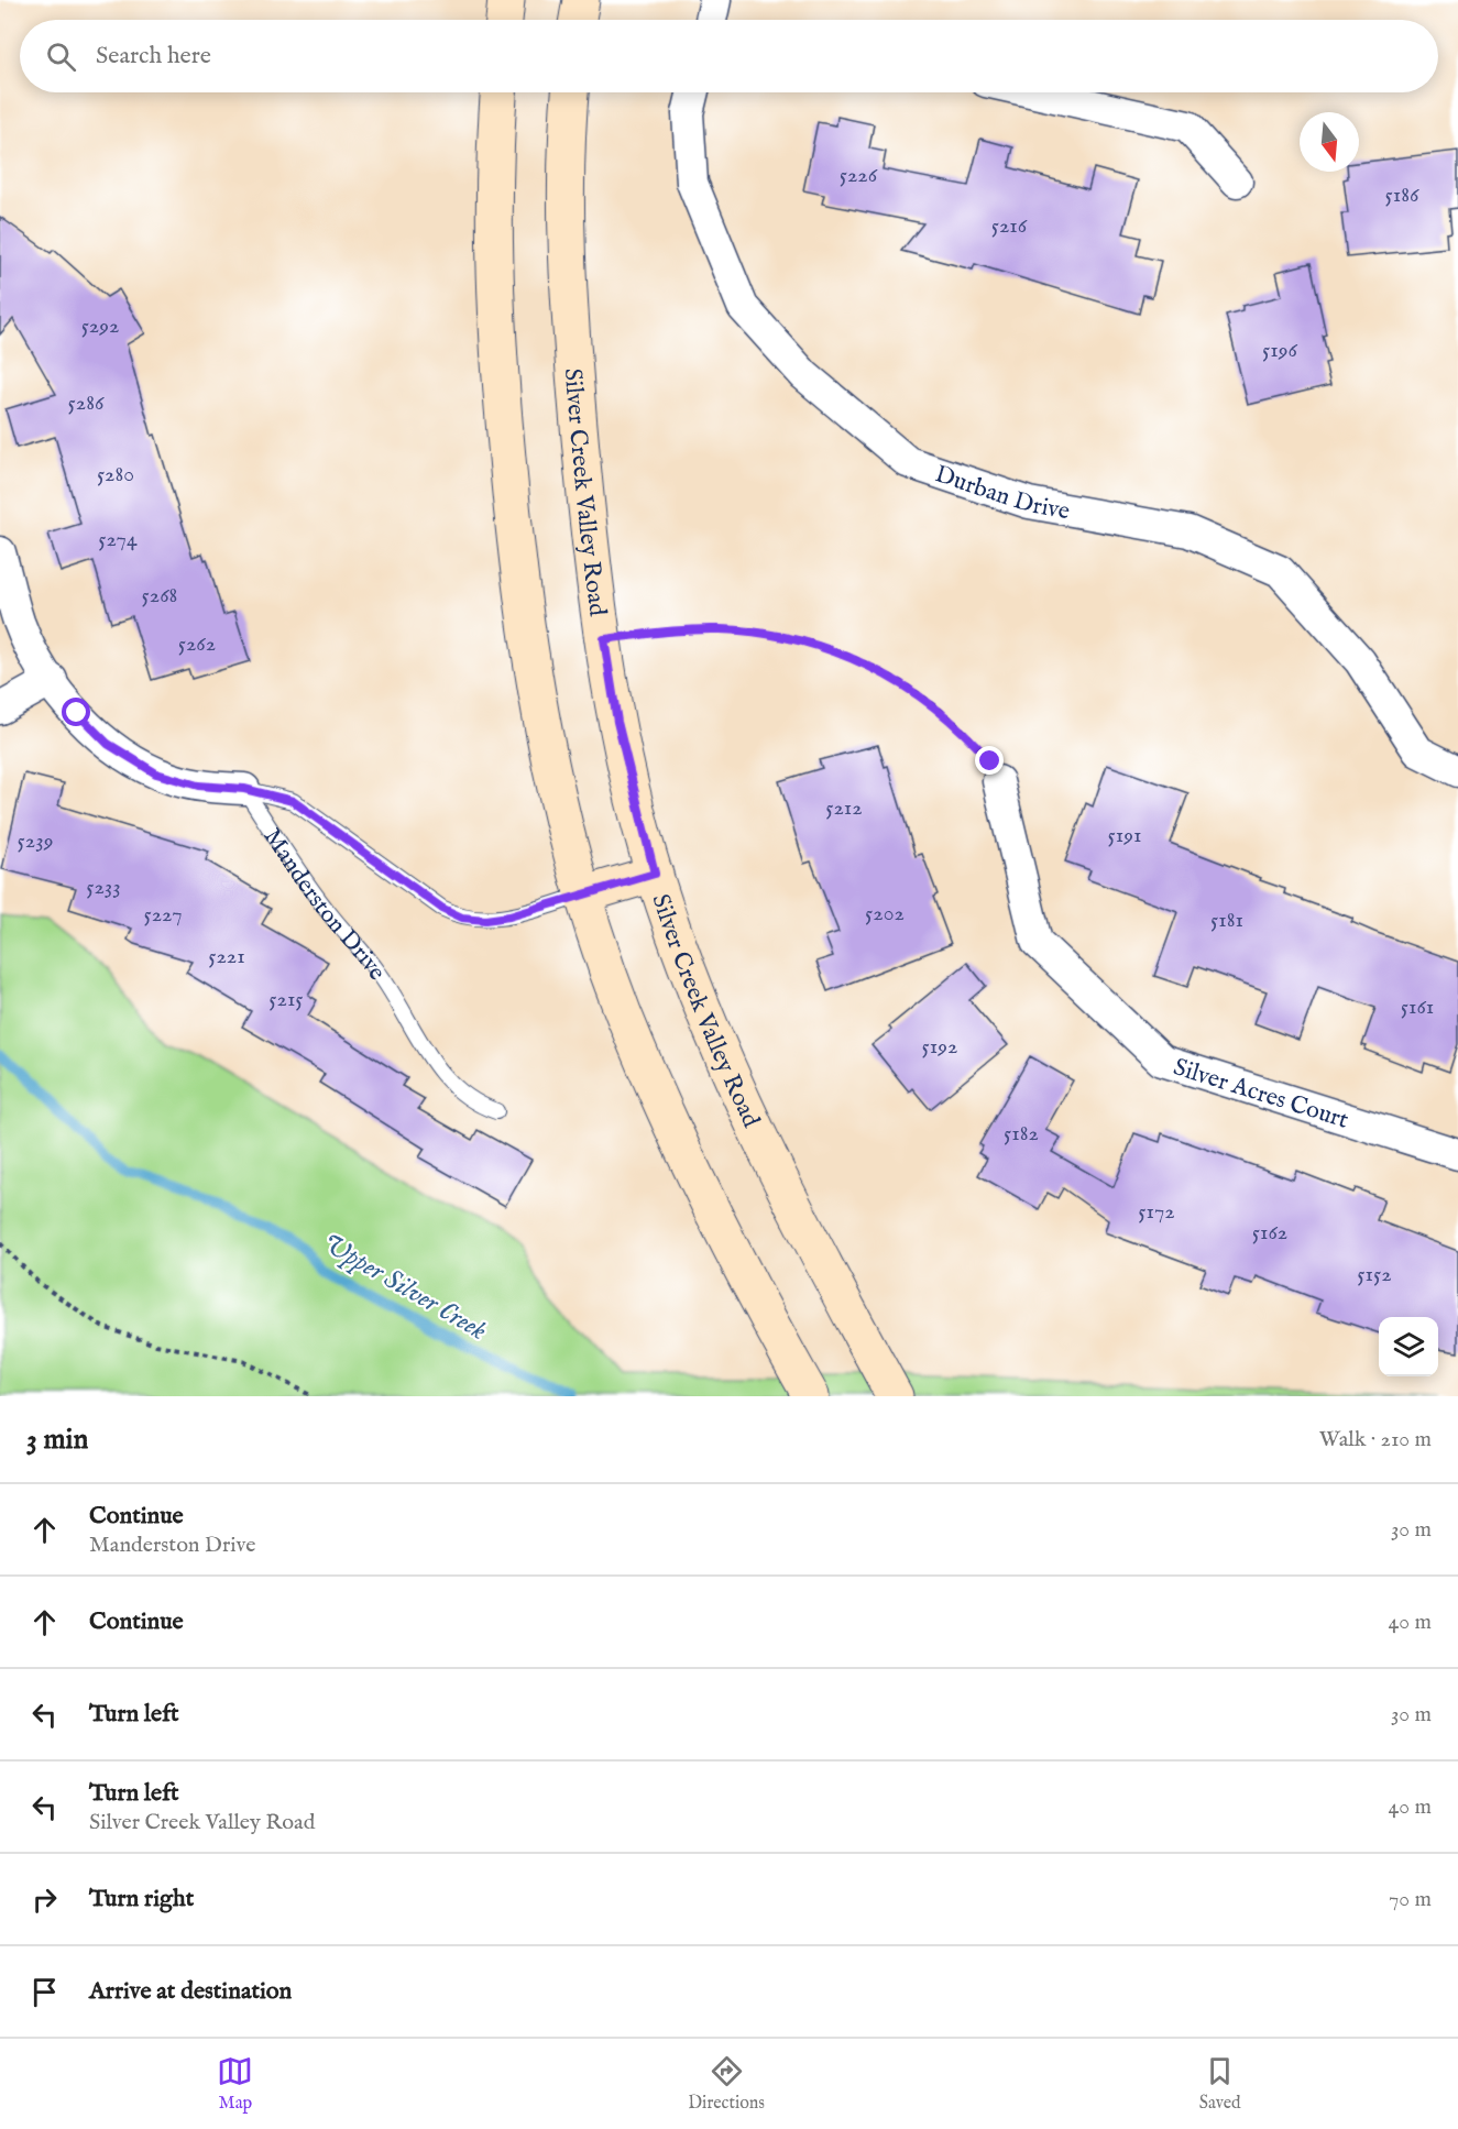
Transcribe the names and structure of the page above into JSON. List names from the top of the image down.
{
  "streets": {
    "main road": ["Silver Creek Valley Road"],
    "street": ["Durban Drive", "Silver Acres Court"],
    "lane": ["Manderston Drive"]
  },
  "water": ["Upper Silver Creek"],
  "house_numbers": [
    "5226",
    "5186",
    "5216",
    "5292",
    "5196",
    "5286",
    "5280",
    "5274",
    "5268",
    "5262",
    "5212",
    "5191",
    "5239",
    "5233",
    "5202",
    "5227",
    "5181",
    "5221",
    "5215",
    "5161",
    "5192",
    "5182",
    "5172",
    "5162",
    "5152"
  ],
  "north": "bottom",
  "page": {
    "search": "Search here",
    "heading": ["3 min", "Walk · 210 m"],
    "list": [
      ["Continue", "Manderston Drive", "30 m"],
      ["Continue", "40 m"],
      ["Turn left", "30 m"],
      ["Turn left", "Silver Creek Valley Road", "40 m"],
      ["Turn right", "70 m"],
      "Arrive at destination"
    ],
    "nav": ["Map", "Directions", "Saved"]
  }
}
